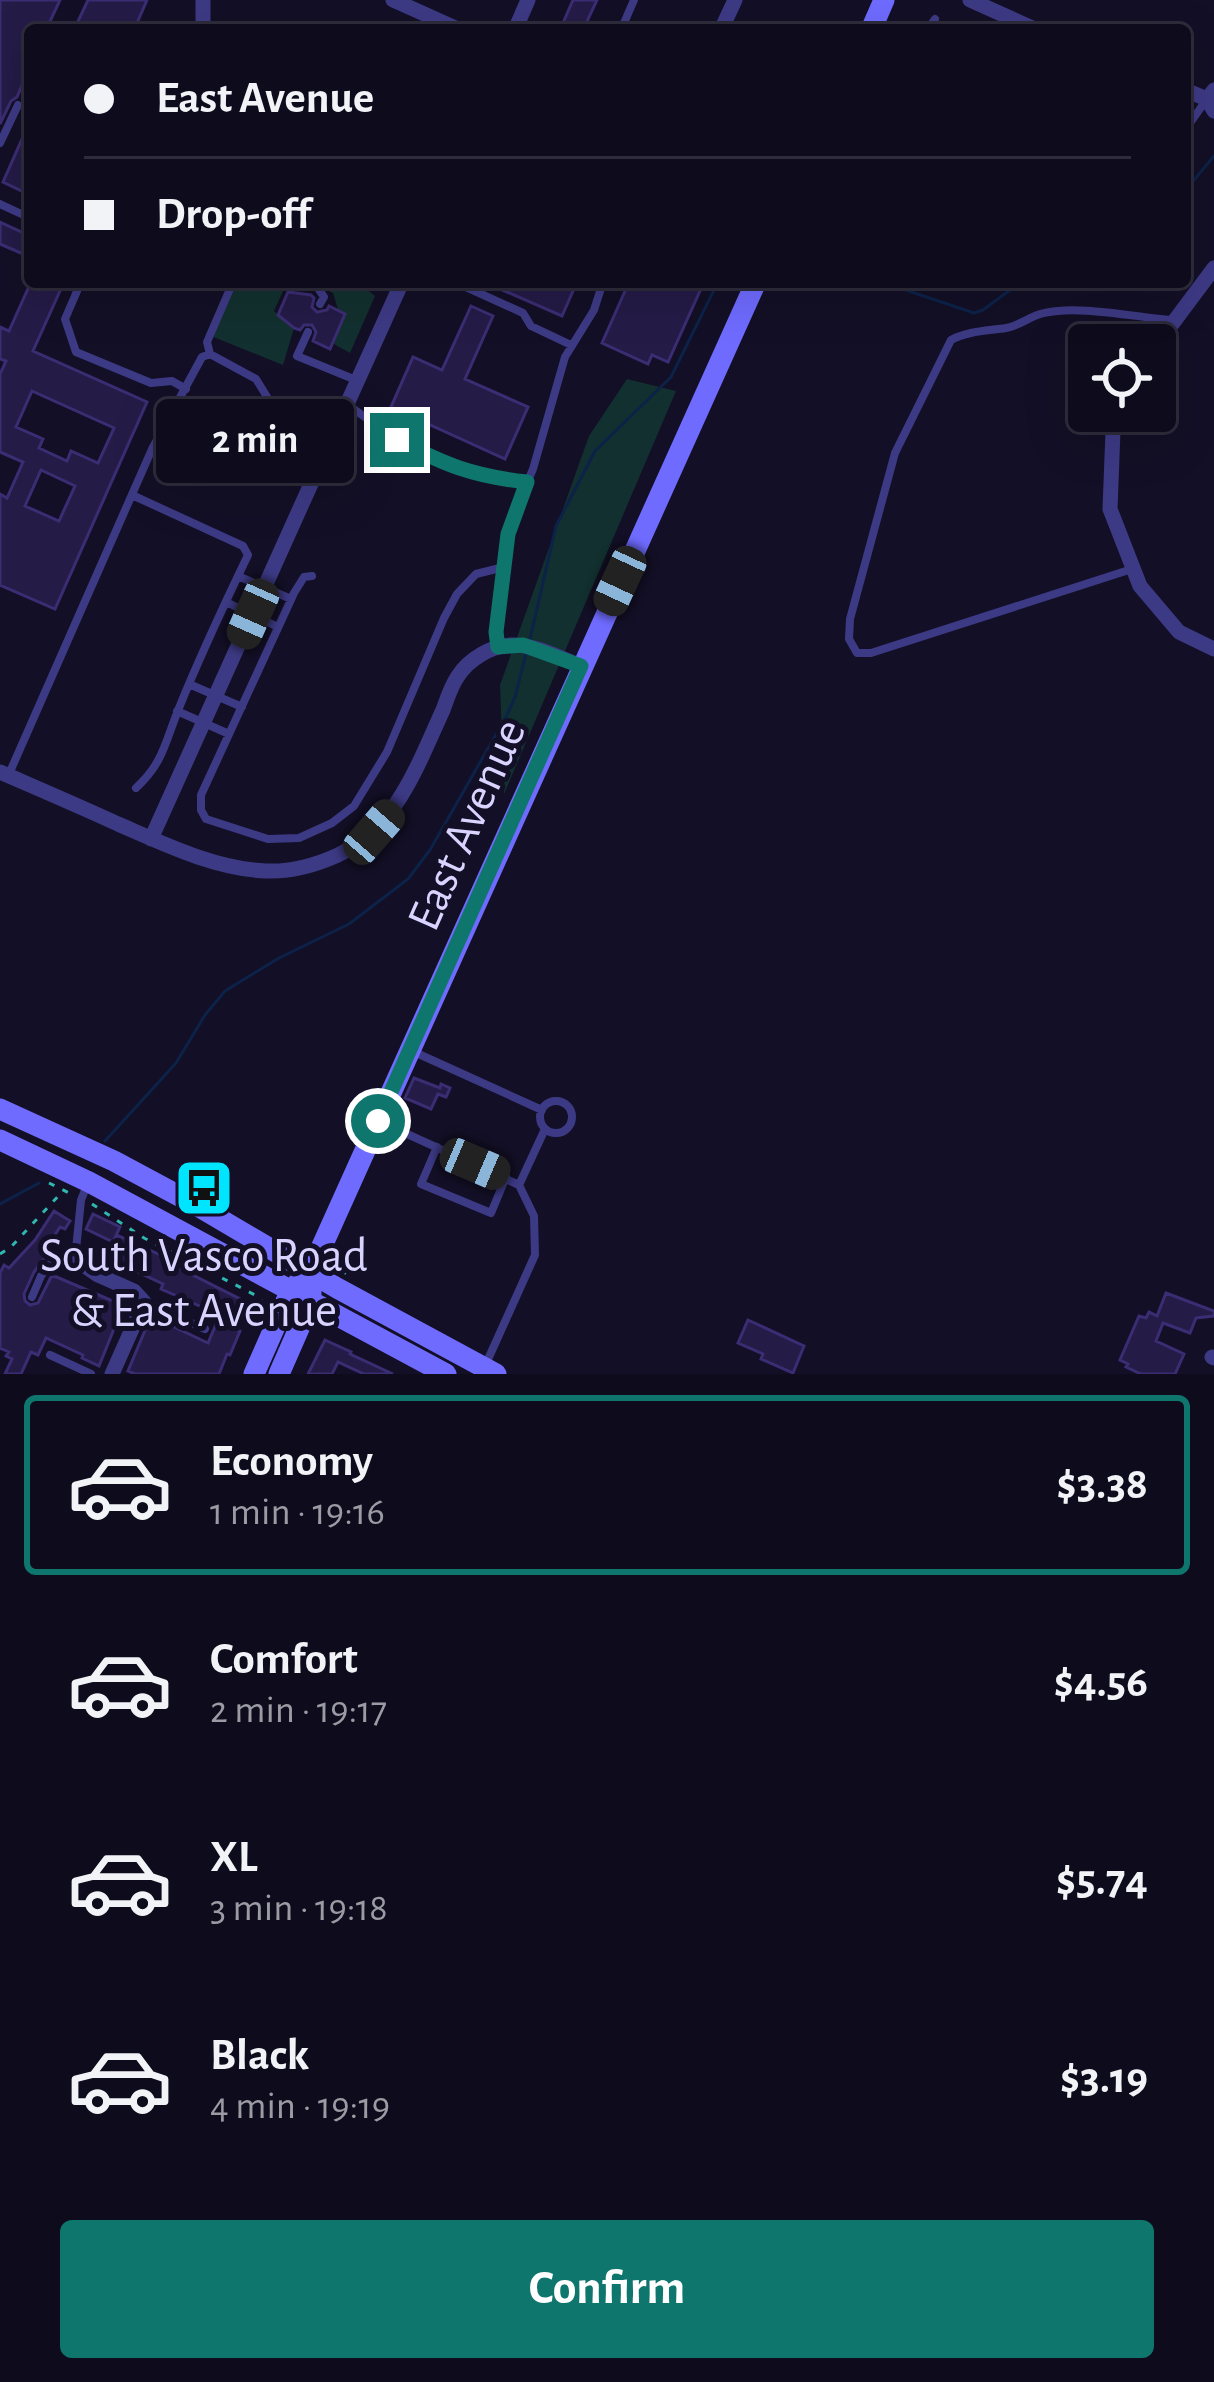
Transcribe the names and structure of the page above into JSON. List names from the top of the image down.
{
  "streets": {
    "main road": ["East Avenue"]
  },
  "places": {
    "bus stop": ["South Vasco Road & East Avenue"]
  },
  "page": {
    "banner": ["East Avenue", "Drop-off"],
    "bubble": "2 min",
    "list": [
      {
        "name": "Economy",
        "note": "1 min · 19:16",
        "value": "$3.38"
      },
      {
        "name": "Comfort",
        "note": "2 min · 19:17",
        "value": "$4.56"
      },
      {
        "name": "XL",
        "note": "3 min · 19:18",
        "value": "$5.74"
      },
      {
        "name": "Black",
        "note": "4 min · 19:19",
        "value": "$3.19"
      }
    ],
    "buttons": "Confirm"
  }
}
